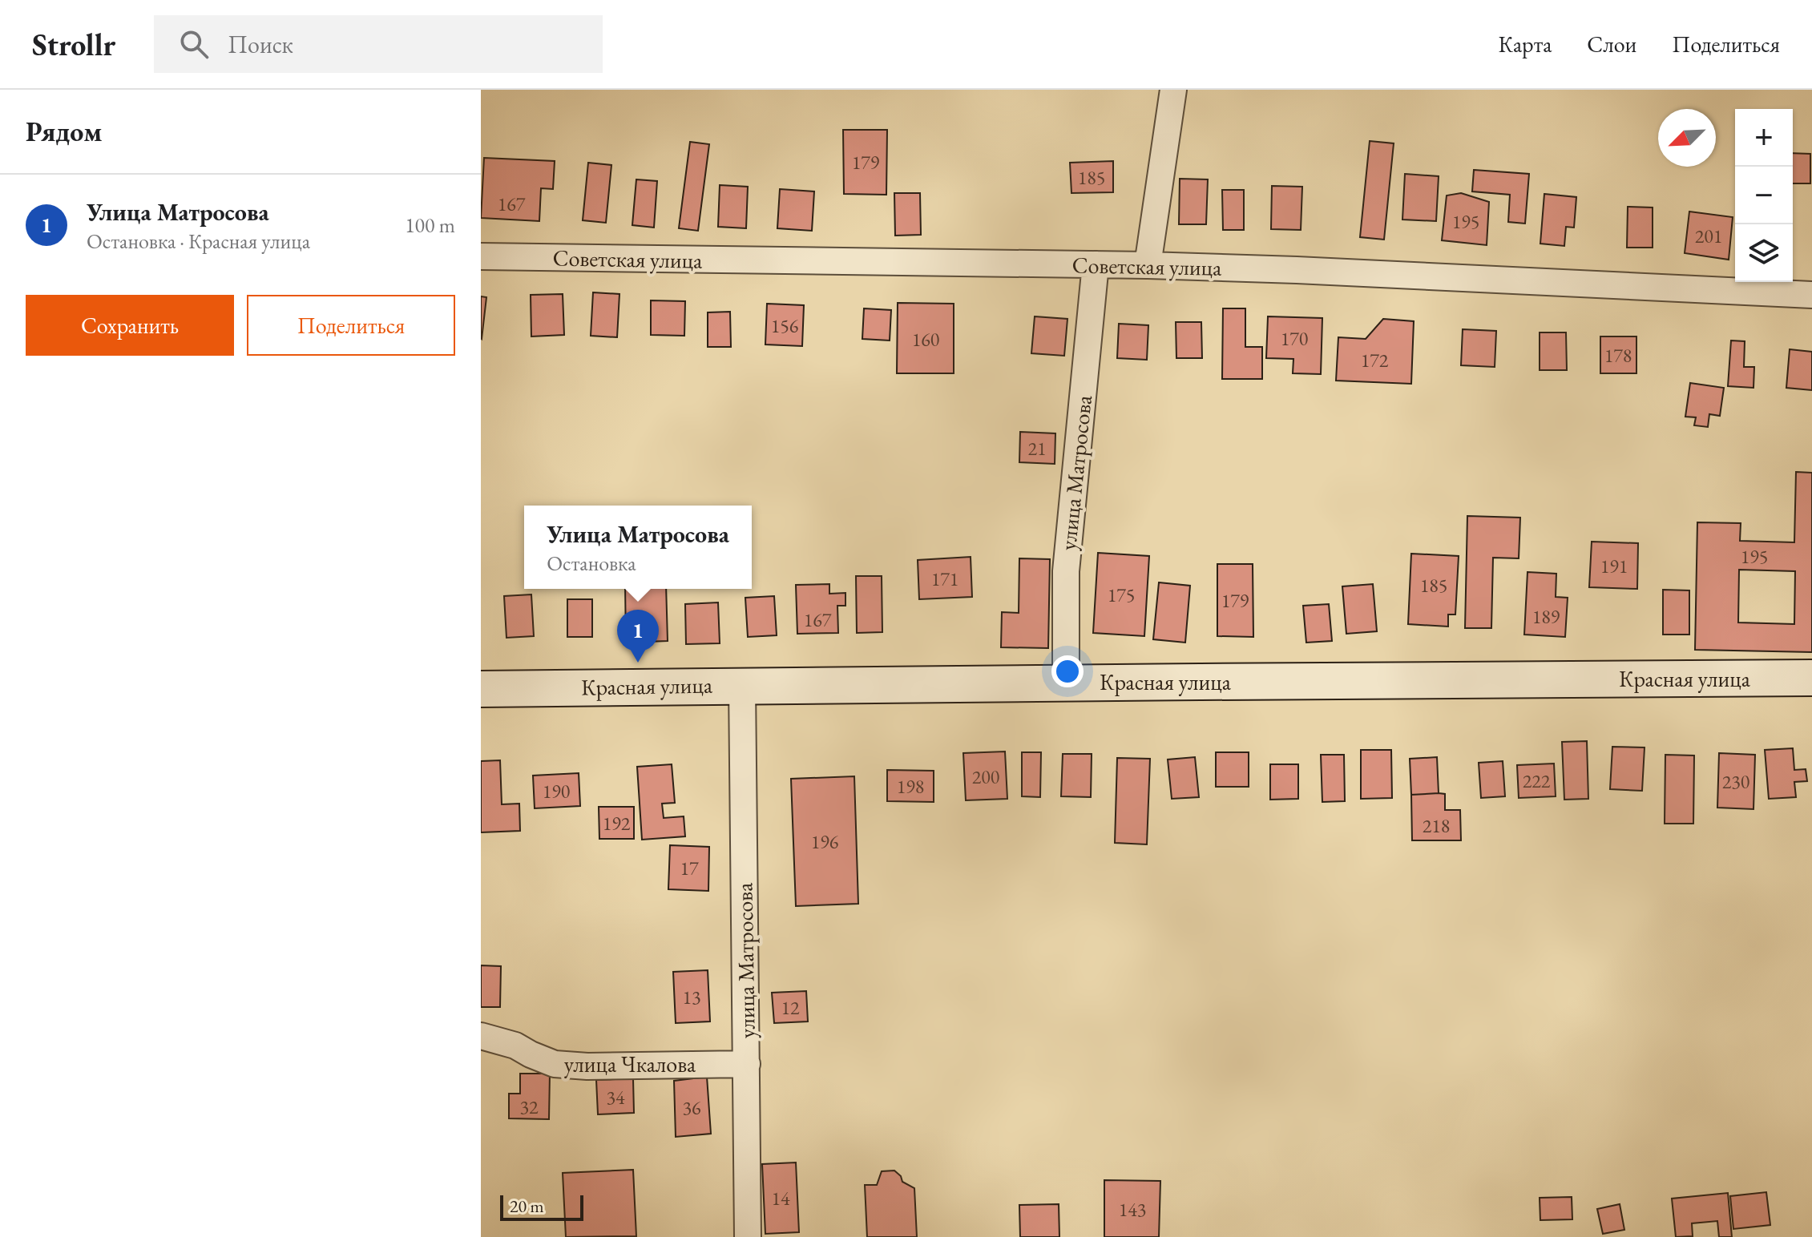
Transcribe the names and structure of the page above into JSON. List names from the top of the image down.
{
  "streets": {
    "street": [
      "Советская улица",
      "улица Матросова",
      "Красная улица",
      "улица Чкалова"
    ]
  },
  "crossings": [
    ["Советская улица", "улица Матросова"],
    ["улица Матросова", "Красная улица"],
    ["улица Матросова", "улица Чкалова"]
  ],
  "house_numbers": [
    "179",
    "185",
    "167",
    "195",
    "201",
    "156",
    "170",
    "160",
    "178",
    "172",
    "21",
    "195",
    "191",
    "171",
    "185",
    "175",
    "179",
    "189",
    "167",
    "200",
    "222",
    "230",
    "198",
    "190",
    "192",
    "218",
    "196",
    "17",
    "13",
    "12",
    "34",
    "32",
    "36",
    "14",
    "143"
  ],
  "scale_bar": "20 m",
  "north": "bottom left",
  "page": {
    "header": "Strollr",
    "search": "Поиск",
    "nav": ["Карта", "Слои", "Поделиться"],
    "heading": "Рядом",
    "map_buttons": ["+", "−"],
    "list": [
      {
        "mark": "1",
        "name": "Улица Матросова",
        "note": "Остановка · Красная улица",
        "value": "100 m"
      }
    ],
    "buttons": ["Сохранить", "Поделиться"],
    "popup": ["Улица Матросова", "Остановка"],
    "pins": "1",
    "scale": "20 m"
  }
}
